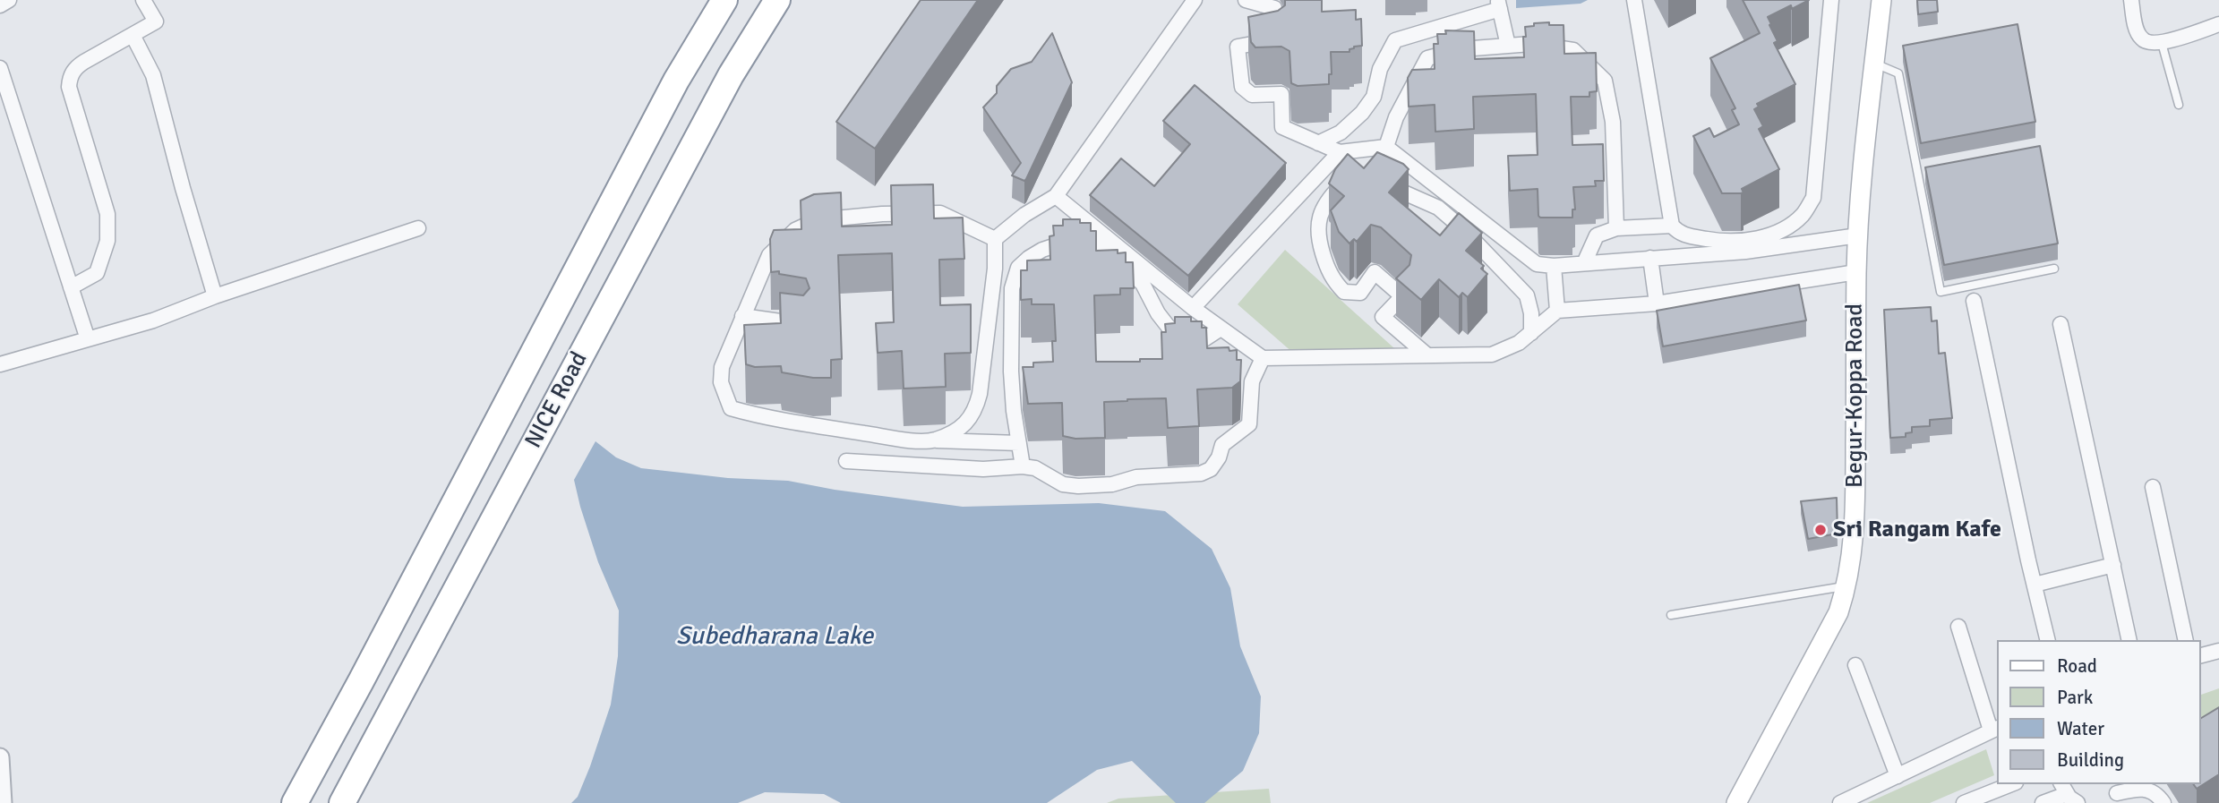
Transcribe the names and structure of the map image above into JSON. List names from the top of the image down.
{
  "streets": {
    "highway": ["NICE Road"],
    "main road": ["Begur-Koppa Road"]
  },
  "water": ["Subedharana Lake"],
  "places": ["Sri Rangam Kafe"],
  "legend": [
    "Road",
    "Park",
    "Water",
    "Building"
  ]
}
